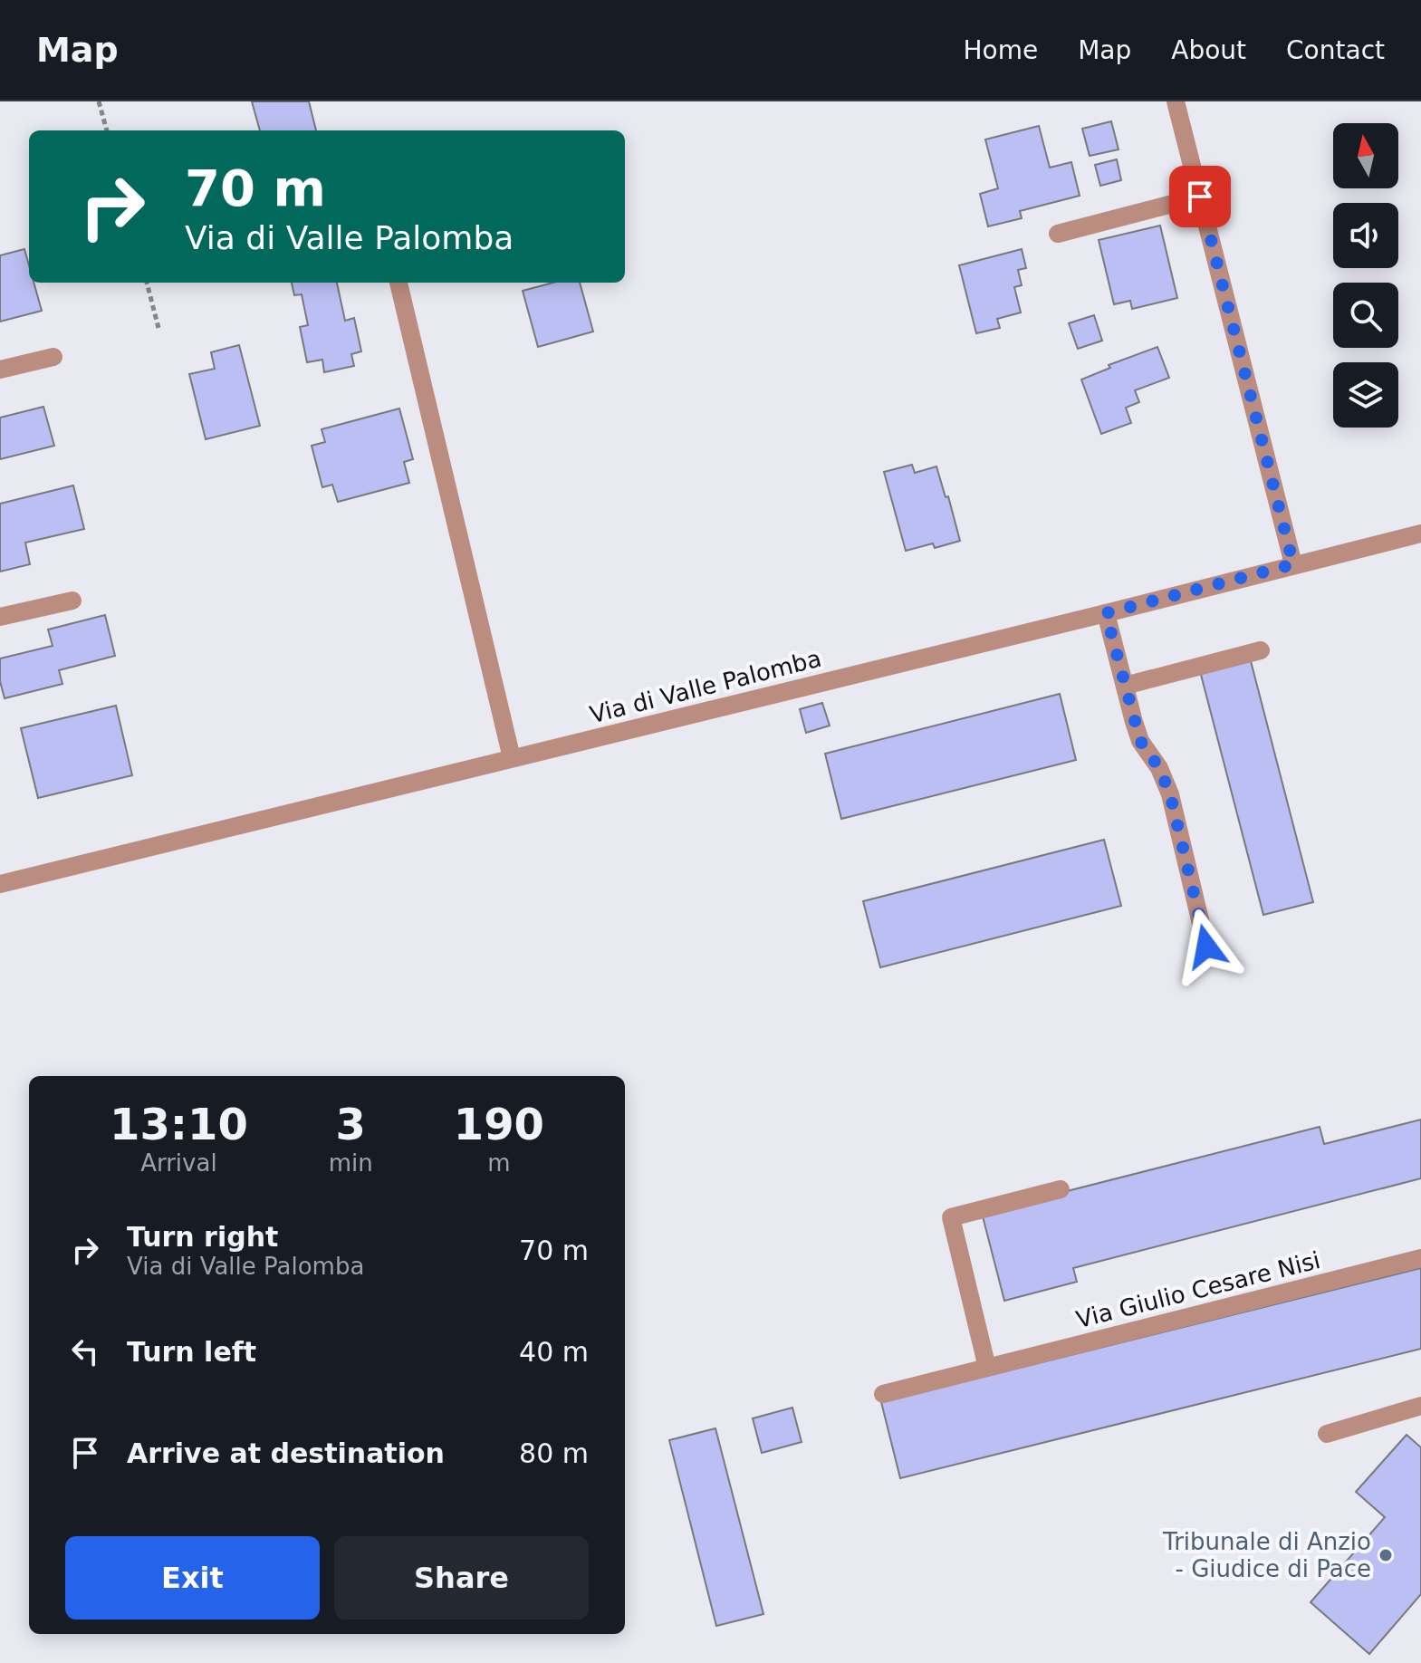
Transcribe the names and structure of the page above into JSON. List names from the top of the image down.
{
  "streets": {
    "street": ["Via di Valle Palomba", "Via Giulio Cesare Nisi"]
  },
  "places": ["Tribunale di Anzio - Giudice di Pace"],
  "north": "top",
  "page": {
    "header": "Map",
    "nav": [
      "Home",
      "Map",
      "About",
      "Contact"
    ],
    "turn": ["70 m", "Via di Valle Palomba"],
    "eta": [
      "13:10",
      "Arrival",
      "3",
      "min",
      "190",
      "m"
    ],
    "list": [
      {
        "name": "Turn right",
        "note": "Via di Valle Palomba",
        "value": "70 m"
      },
      {
        "name": "Turn left",
        "value": "40 m"
      },
      {
        "name": "Arrive at destination",
        "value": "80 m"
      }
    ],
    "buttons": ["Exit", "Share"]
  }
}
